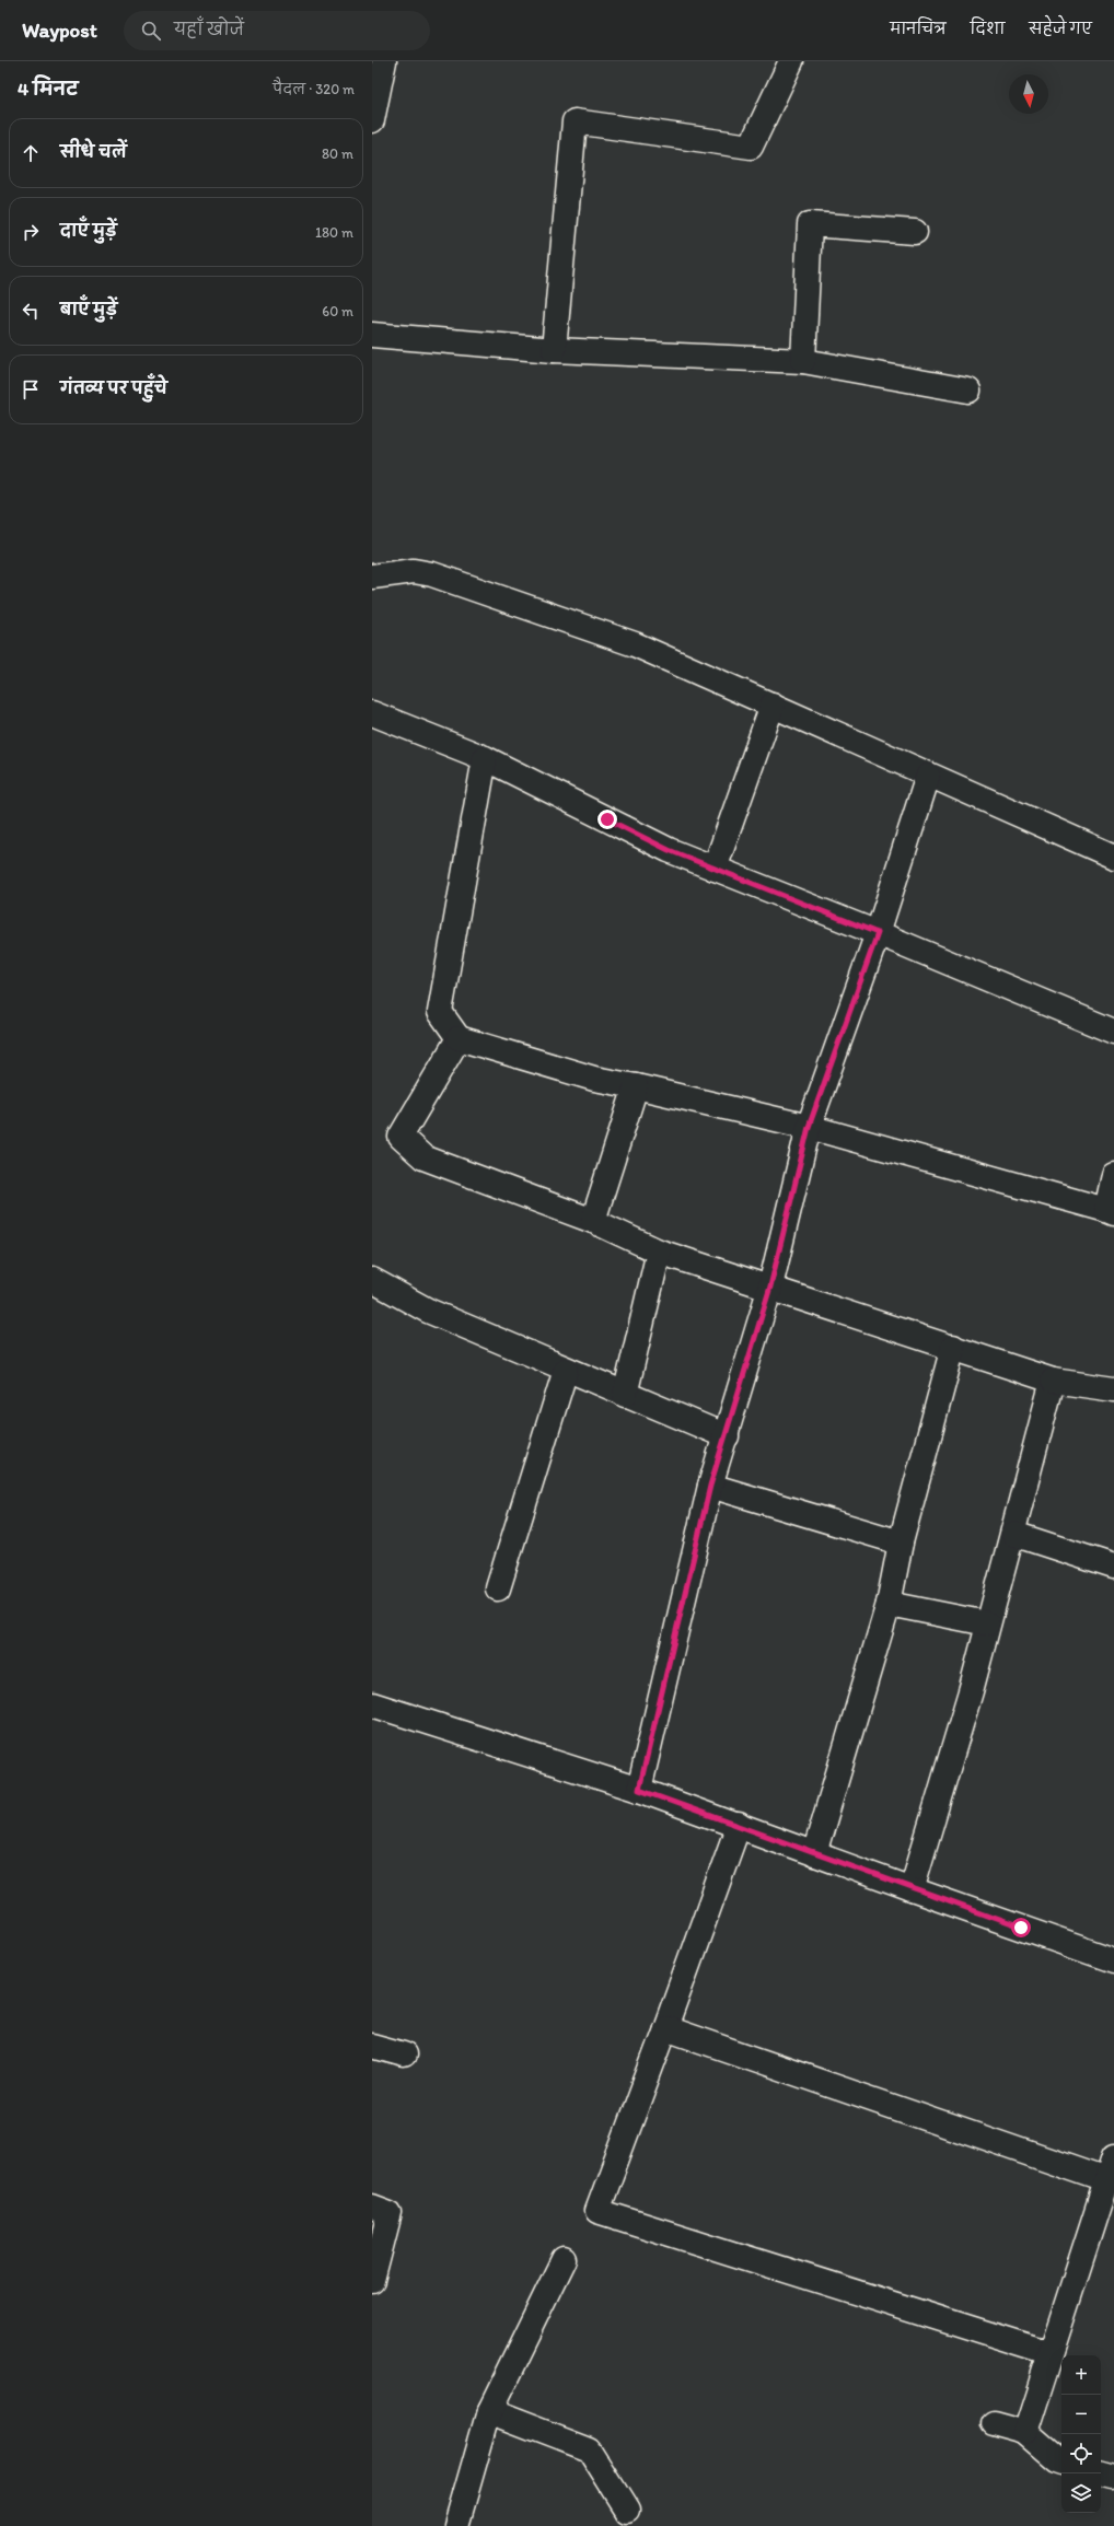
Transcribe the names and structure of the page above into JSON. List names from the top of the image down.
{
  "north": "bottom",
  "page": {
    "header": "Waypost",
    "search": "यहाँ खोजें",
    "nav": ["मानचित्र", "दिशा", "सहेजे गए"],
    "heading": ["4 मिनट", "पैदल · 320 m"],
    "list": [
      ["सीधे चलें", "80 m"],
      ["दाएँ मुड़ें", "180 m"],
      ["बाएँ मुड़ें", "60 m"],
      "गंतव्य पर पहुँचे"
    ],
    "map_buttons": ["+", "−"]
  }
}
